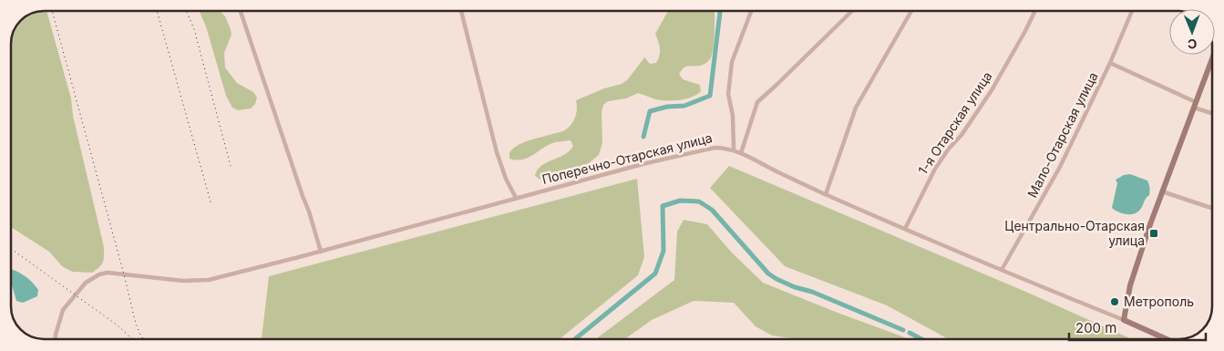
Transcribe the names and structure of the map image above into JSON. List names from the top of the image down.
{
  "streets": {
    "street": ["1-я Отарская улица", "Мало-Отарская улица", "Поперечно-Отарская улица"]
  },
  "crossings": [
    ["1-я Отарская улица", "Поперечно-Отарская улица"],
    ["Мало-Отарская улица", "Поперечно-Отарская улица"]
  ],
  "places": {
    "transit": ["Центрально-Отарская улица"],
    "other": ["Метрополь"]
  },
  "scale_bar": "200 m",
  "north": "bottom"
}
